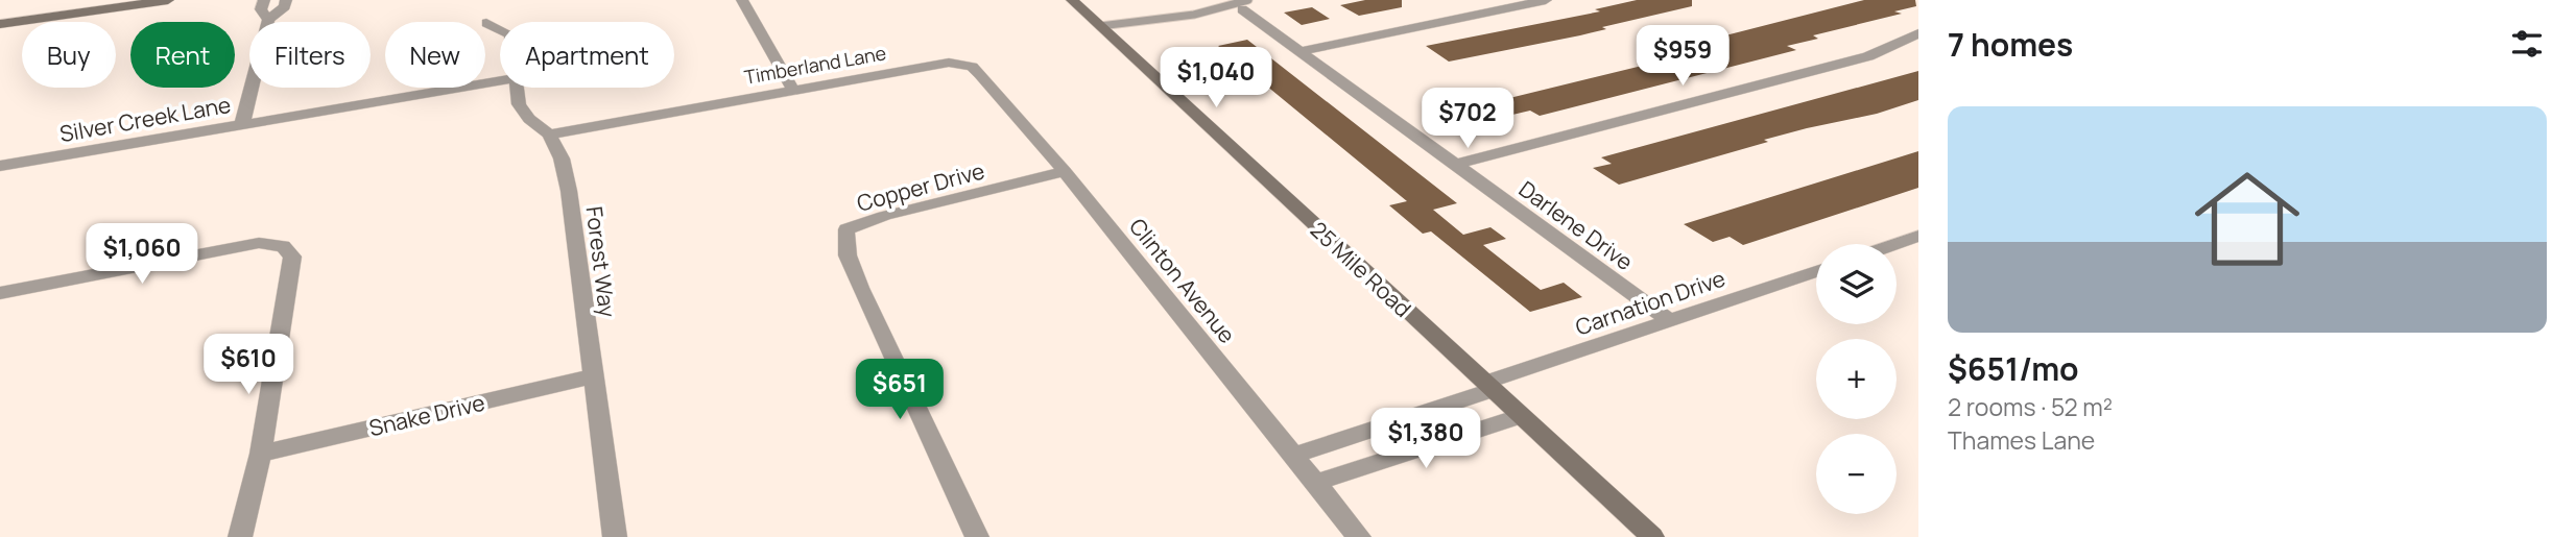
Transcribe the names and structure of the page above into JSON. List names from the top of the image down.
{
  "streets": {
    "street": [
      "Timberland Lane",
      "Silver Creek Lane",
      "Copper Drive",
      "Darlene Drive",
      "Forest Way",
      "25 Mile Road",
      "Clinton Avenue",
      "Carnation Drive",
      "Snake Drive"
    ]
  },
  "crossings": [
    ["Timberland Lane", "Forest Way"],
    ["Timberland Lane", "Clinton Avenue"],
    ["Copper Drive", "Clinton Avenue"],
    ["Darlene Drive", "Carnation Drive"],
    ["Forest Way", "Snake Drive"],
    ["25 Mile Road", "Carnation Drive"],
    ["Clinton Avenue", "Carnation Drive"]
  ],
  "page": {
    "heading": "7 homes",
    "chip": [
      "Buy",
      "Rent",
      "Filters",
      "New",
      "Apartment"
    ],
    "price": [
      "$959",
      "$1,040",
      "$702",
      "$1,060",
      "$610",
      "$651",
      "$1,380"
    ],
    "list": [
      {
        "name": "$651/mo",
        "note": "2 rooms · 52 m² · Thames Lane"
      }
    ],
    "map_buttons": ["+", "−"]
  }
}
